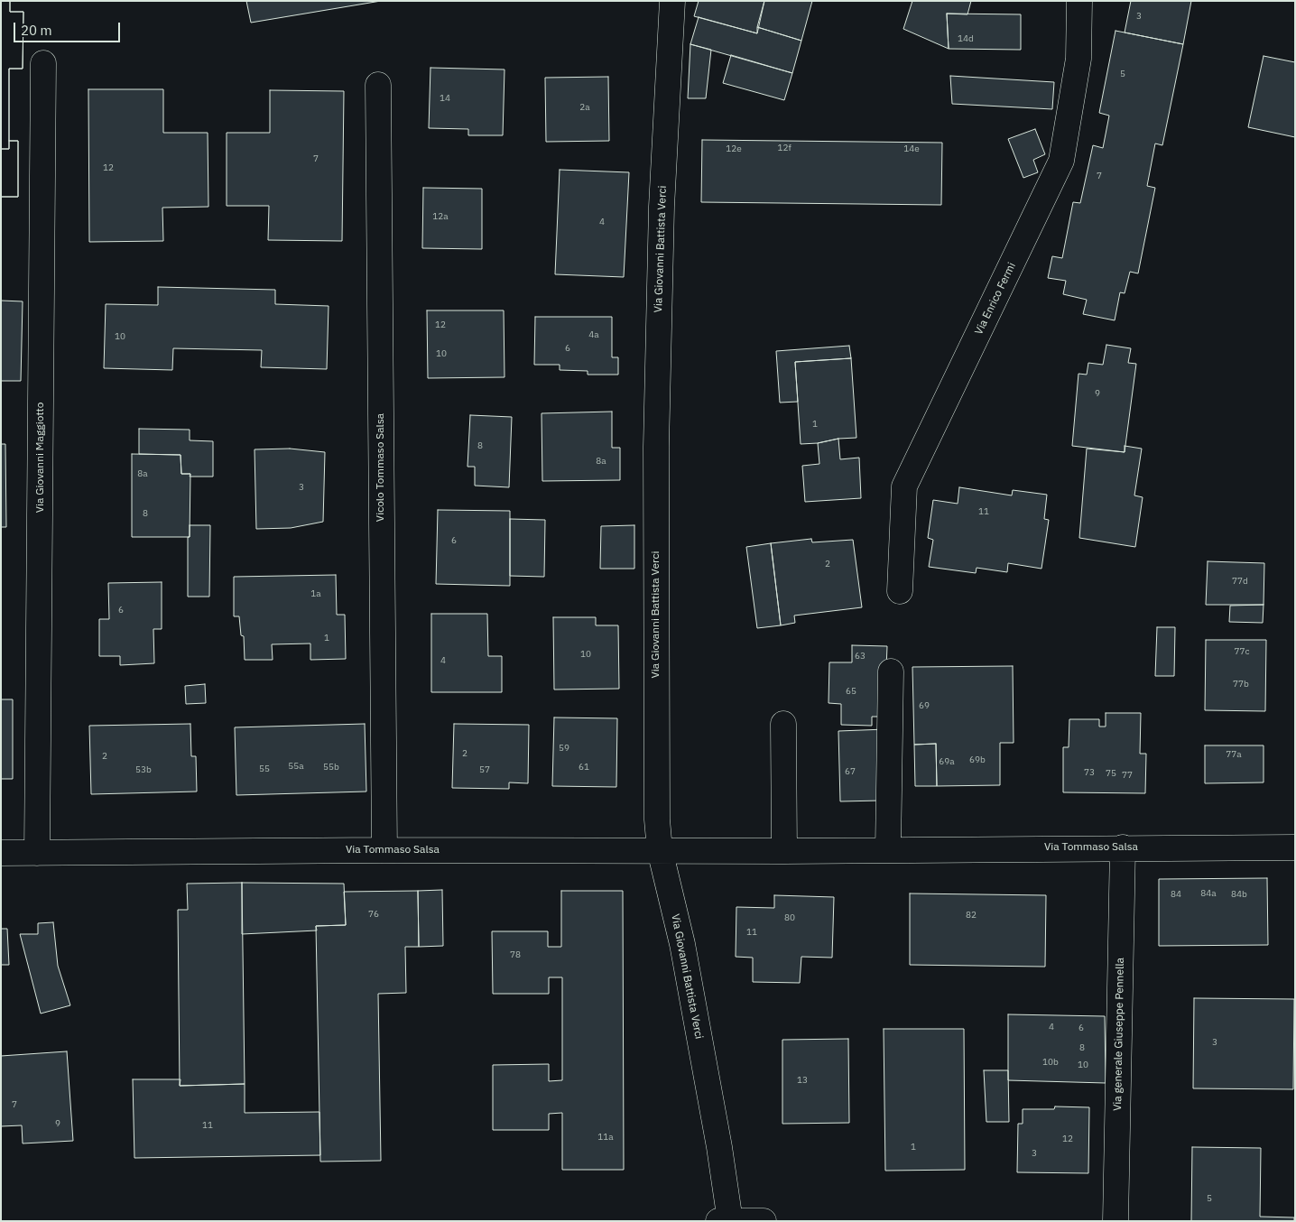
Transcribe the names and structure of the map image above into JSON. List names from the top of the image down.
{
  "streets": {
    "street": [
      "Via Giovanni Battista Verci",
      "Via Enrico Fermi",
      "Via Giovanni Maggiotto",
      "Vicolo Tommaso Salsa",
      "Via Tommaso Salsa",
      "Via generale Giuseppe Pennella"
    ]
  },
  "crossings": [
    ["Via Giovanni Battista Verci", "Via Tommaso Salsa"],
    ["Via Giovanni Maggiotto", "Via Tommaso Salsa"],
    ["Vicolo Tommaso Salsa", "Via Tommaso Salsa"],
    ["Via Tommaso Salsa", "Via generale Giuseppe Pennella"]
  ],
  "house_numbers": [
    "3",
    "14d",
    "5",
    "14",
    "2a",
    "12f",
    "12e",
    "14e",
    "7",
    "12",
    "7",
    "12a",
    "4",
    "12",
    "4a",
    "10",
    "6",
    "10",
    "9",
    "1",
    "8",
    "8a",
    "8a",
    "3",
    "11",
    "8",
    "6",
    "2",
    "77d",
    "1a",
    "6",
    "1",
    "77c",
    "10",
    "63",
    "4",
    "77b",
    "65",
    "69",
    "59",
    "2",
    "77a",
    "2",
    "69b",
    "69a",
    "55a",
    "55b",
    "61",
    "55",
    "53b",
    "57",
    "67",
    "73",
    "75",
    "77",
    "84a",
    "84",
    "84b",
    "76",
    "82",
    "80",
    "11",
    "78",
    "4",
    "6",
    "3",
    "8",
    "10b",
    "10",
    "13",
    "7",
    "9",
    "11",
    "11a",
    "12",
    "1",
    "3",
    "5"
  ],
  "scale_bar": "20 m"
}
